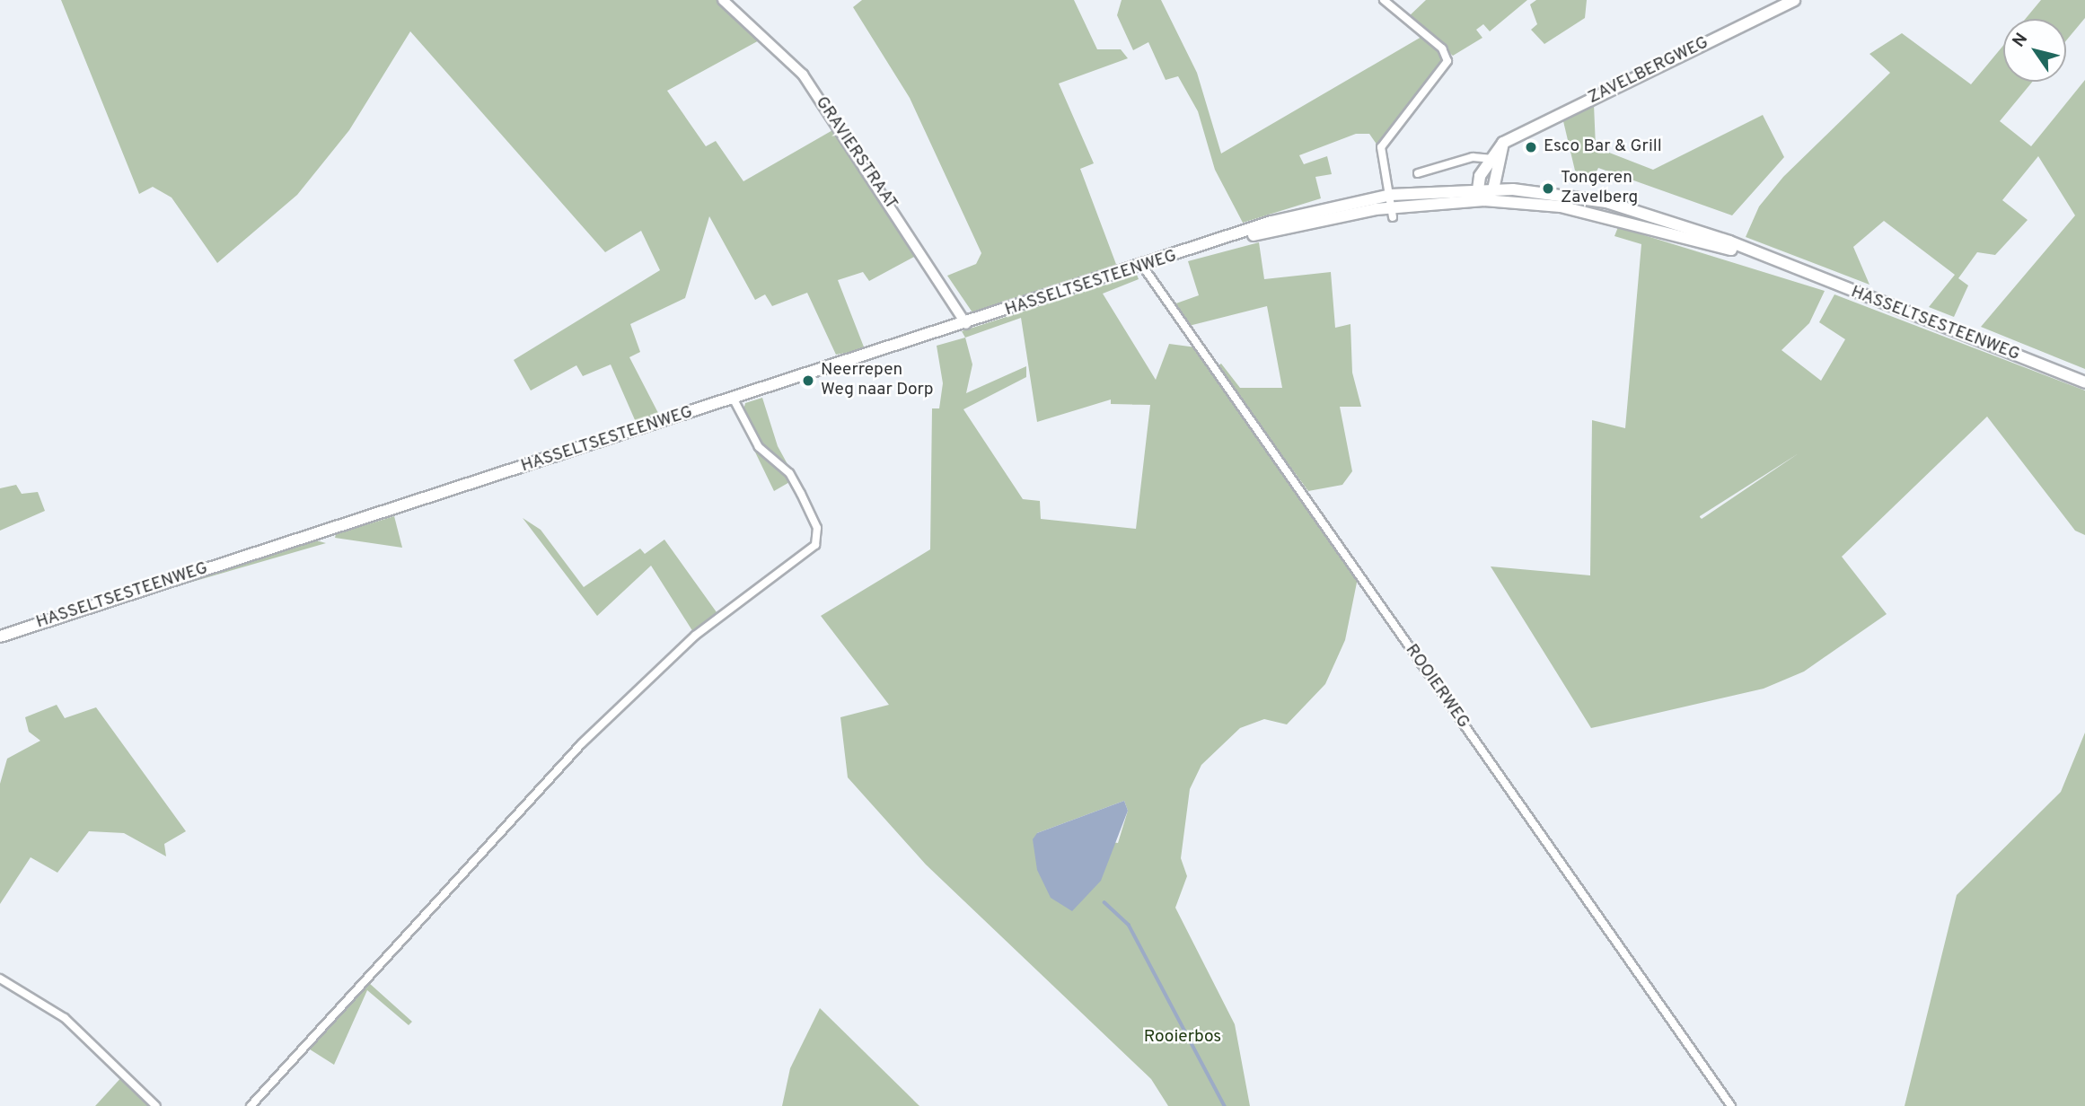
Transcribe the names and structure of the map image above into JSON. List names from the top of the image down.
{
  "streets": {
    "main road": ["ZAVELBERGWEG", "HASSELTSESTEENWEG"],
    "street": ["GRAVIERSTRAAT", "ROOIERWEG"]
  },
  "crossings": [
    ["ZAVELBERGWEG", "HASSELTSESTEENWEG"],
    ["GRAVIERSTRAAT", "HASSELTSESTEENWEG"],
    ["HASSELTSESTEENWEG", "ROOIERWEG"]
  ],
  "parks": ["Rooierbos"],
  "places": ["Esco Bar & Grill", "Tongeren Zavelberg", "Neerrepen Weg naar Dorp"],
  "north": "top left"
}
